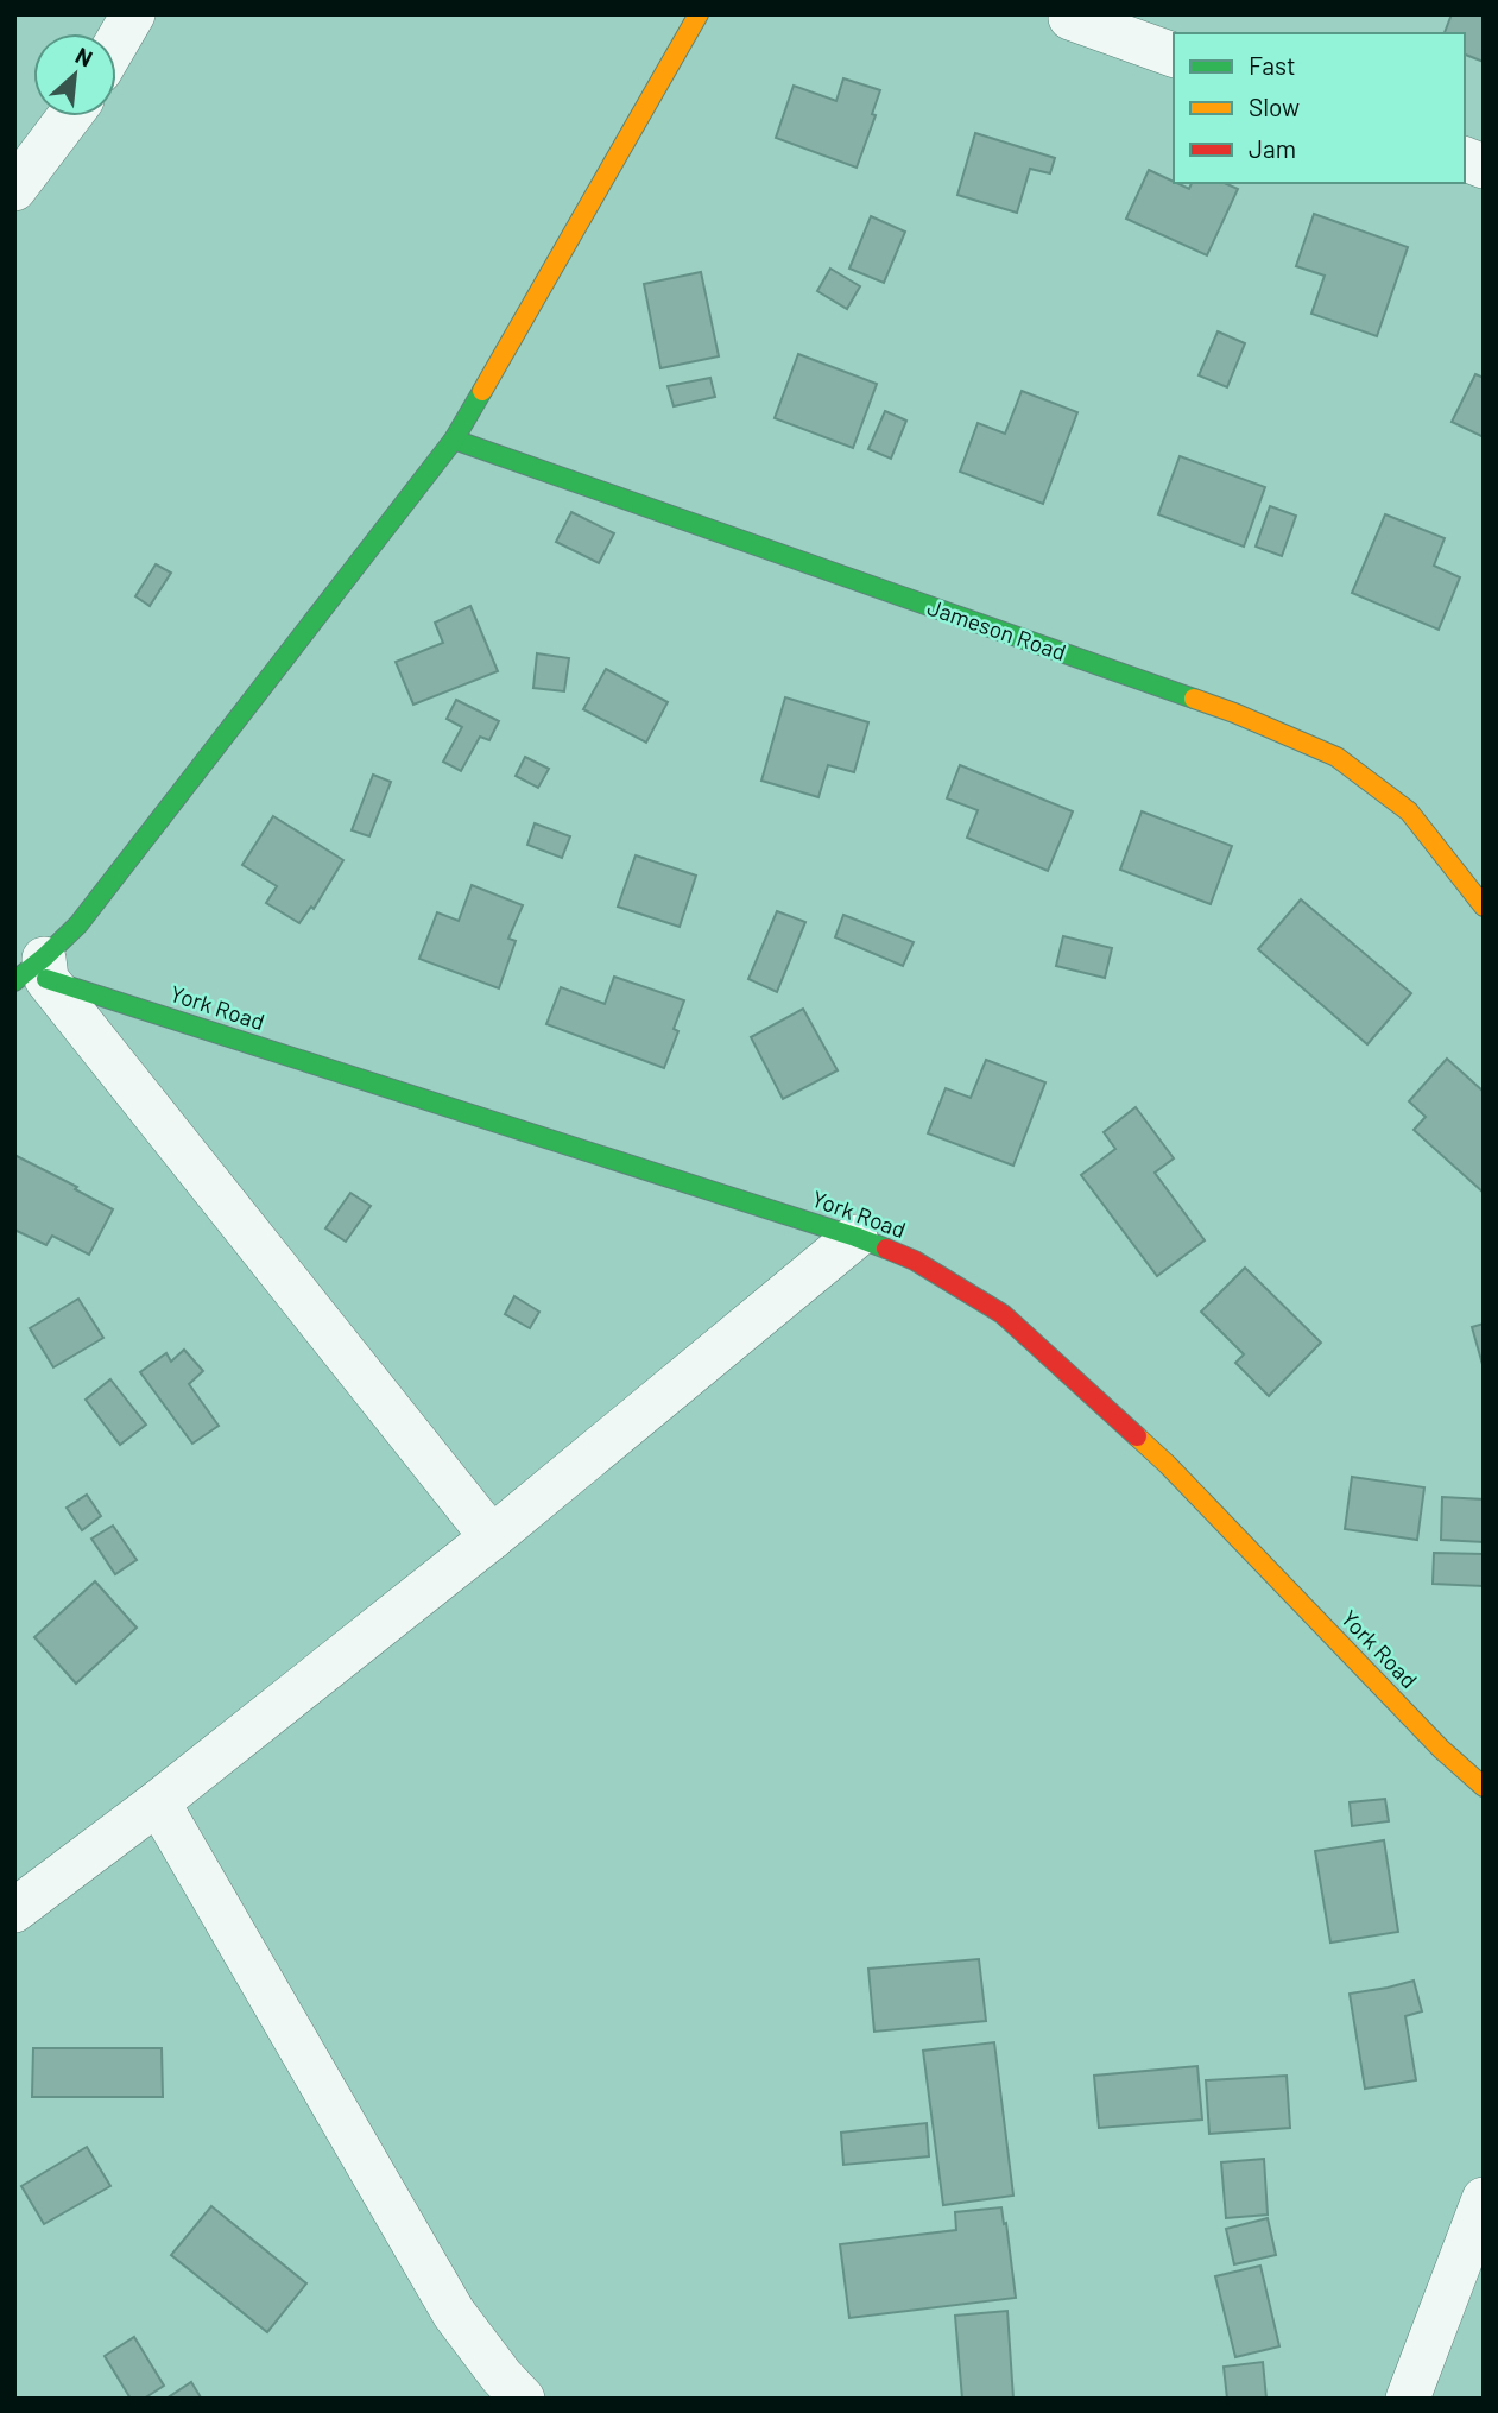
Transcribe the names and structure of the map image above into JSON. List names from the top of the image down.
{
  "streets": {
    "street": ["Jameson Road", "York Road"]
  },
  "legend": ["Fast", "Slow", "Jam"],
  "north": "top right"
}
